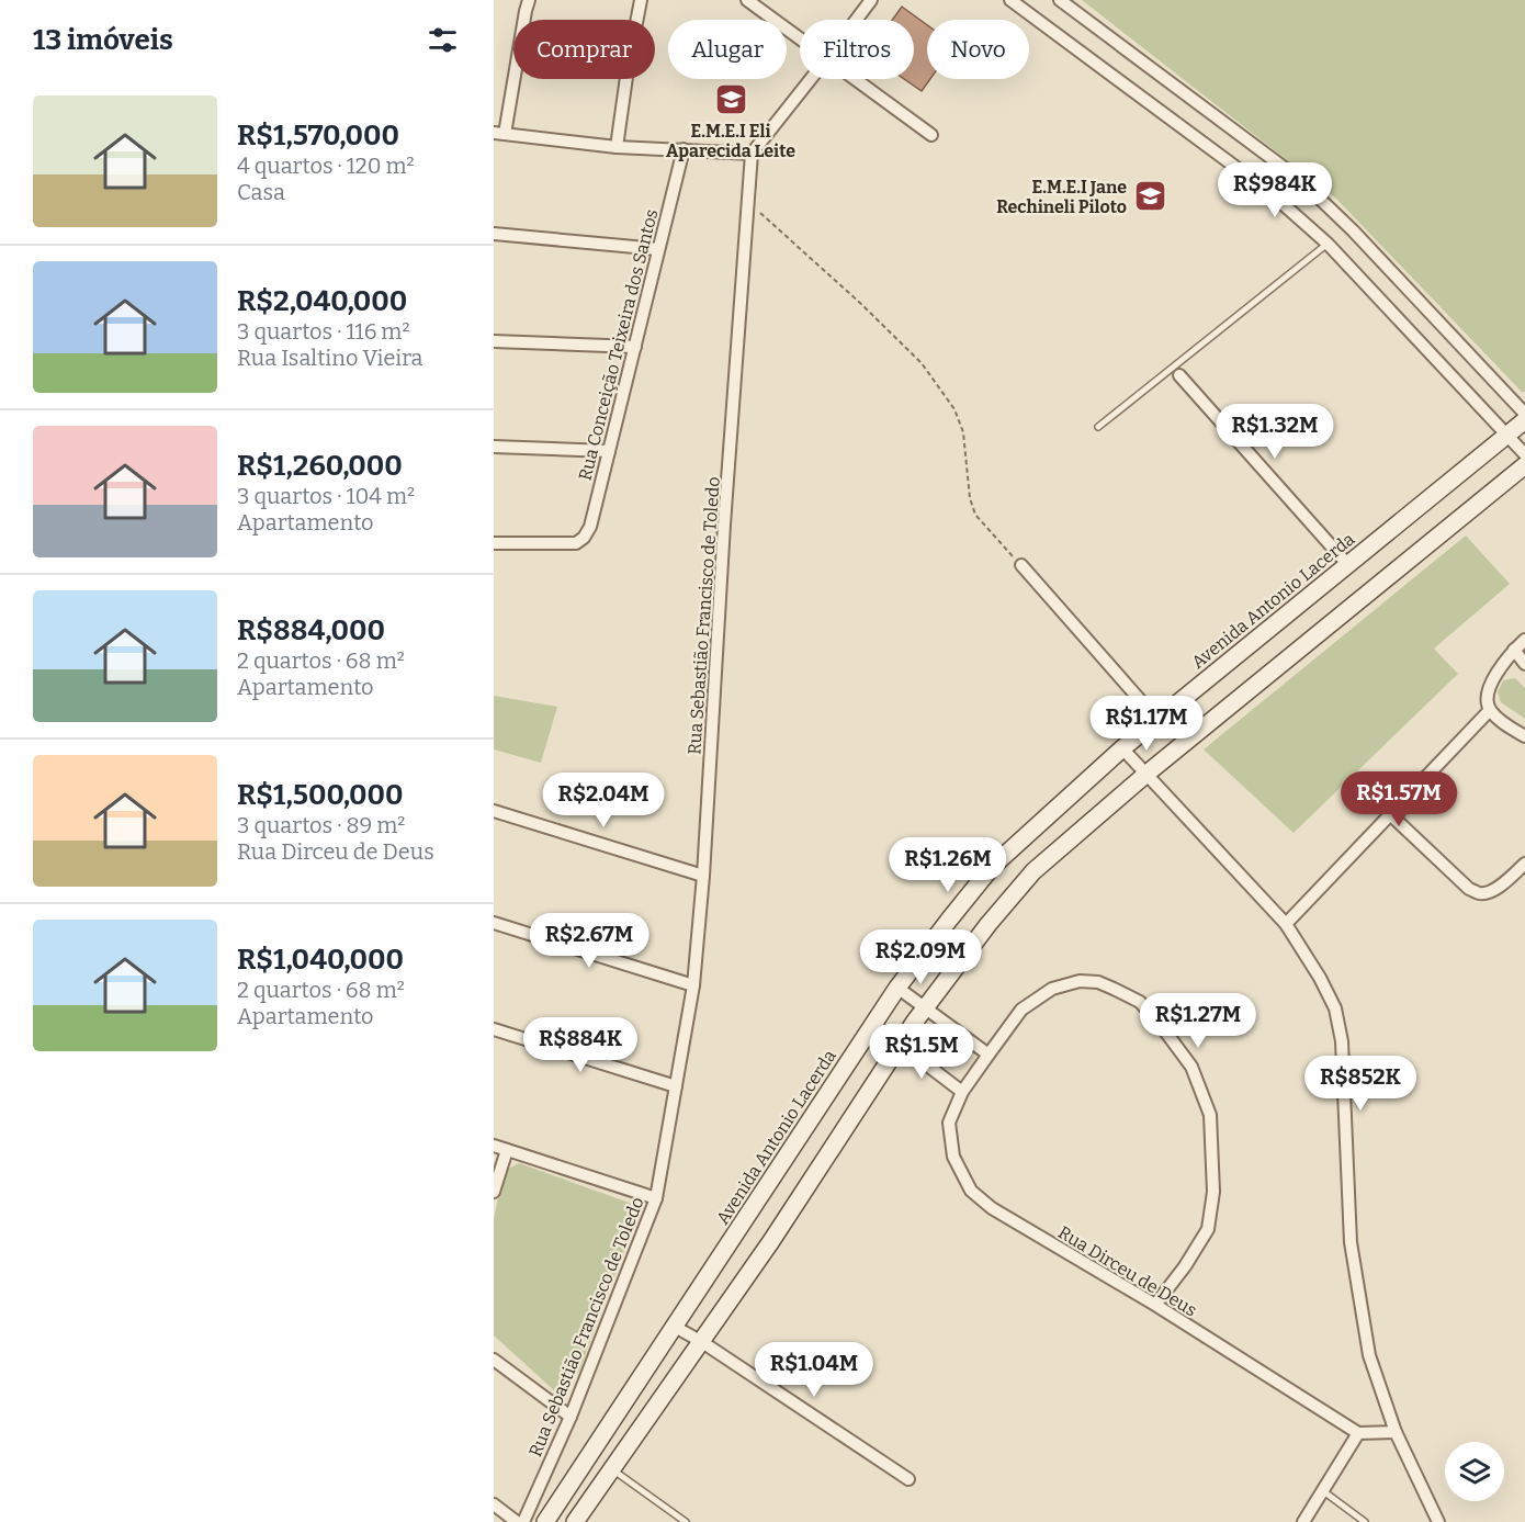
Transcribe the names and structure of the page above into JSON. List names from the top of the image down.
{
  "streets": {
    "main road": ["Avenida Antonio Lacerda"],
    "street": ["Rua Conceição Teixeira dos Santos", "Rua Sebastião Francisco de Toledo", "Rua Dirceu de Deus"]
  },
  "places": {
    "school or university": ["E.M.E.I Eli Aparecida Leite", "E.M.E.I Jane Rechineli Piloto"]
  },
  "page": {
    "heading": "13 imóveis",
    "chip": [
      "Comprar",
      "Alugar",
      "Filtros",
      "Novo"
    ],
    "list": [
      {
        "name": "R$1,570,000",
        "note": "4 quartos · 120 m² · Casa"
      },
      {
        "name": "R$2,040,000",
        "note": "3 quartos · 116 m² · Rua Isaltino Vieira"
      },
      {
        "name": "R$1,260,000",
        "note": "3 quartos · 104 m² · Apartamento"
      },
      {
        "name": "R$884,000",
        "note": "2 quartos · 68 m² · Apartamento"
      },
      {
        "name": "R$1,500,000",
        "note": "3 quartos · 89 m² · Rua Dirceu de Deus"
      },
      {
        "name": "R$1,040,000",
        "note": "2 quartos · 68 m² · Apartamento"
      }
    ],
    "price": [
      "R$984K",
      "R$1.32M",
      "R$1.17M",
      "R$1.57M",
      "R$2.04M",
      "R$1.26M",
      "R$2.67M",
      "R$2.09M",
      "R$1.27M",
      "R$884K",
      "R$1.5M",
      "R$852K",
      "R$1.04M"
    ]
  }
}
